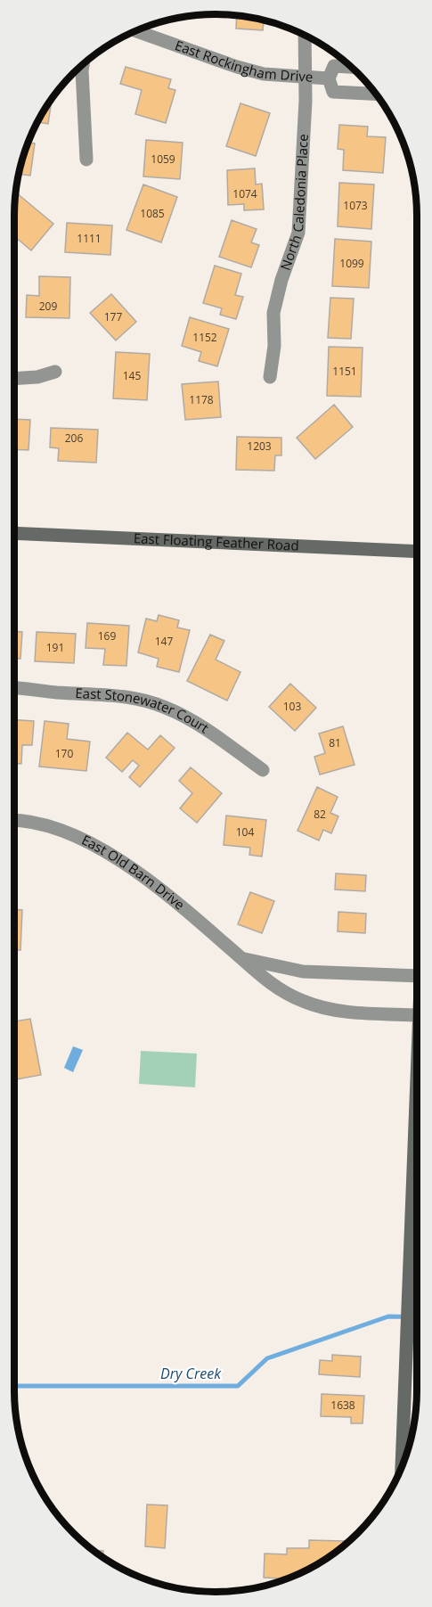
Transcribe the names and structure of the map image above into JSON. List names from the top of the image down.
{
  "streets": {
    "main road": ["East Floating Feather Road"],
    "street": [
      "East Rockingham Drive",
      "North Caledonia Place",
      "East Stonewater Court",
      "East Old Barn Drive"
    ]
  },
  "crossings": [
    ["East Rockingham Drive", "North Caledonia Place"]
  ],
  "water": ["Dry Creek"],
  "house_numbers": [
    "1059",
    "1074",
    "1073",
    "1085",
    "1111",
    "1099",
    "209",
    "177",
    "1152",
    "1151",
    "145",
    "1178",
    "206",
    "1203",
    "169",
    "147",
    "191",
    "103",
    "81",
    "170",
    "82",
    "104",
    "1638"
  ]
}
